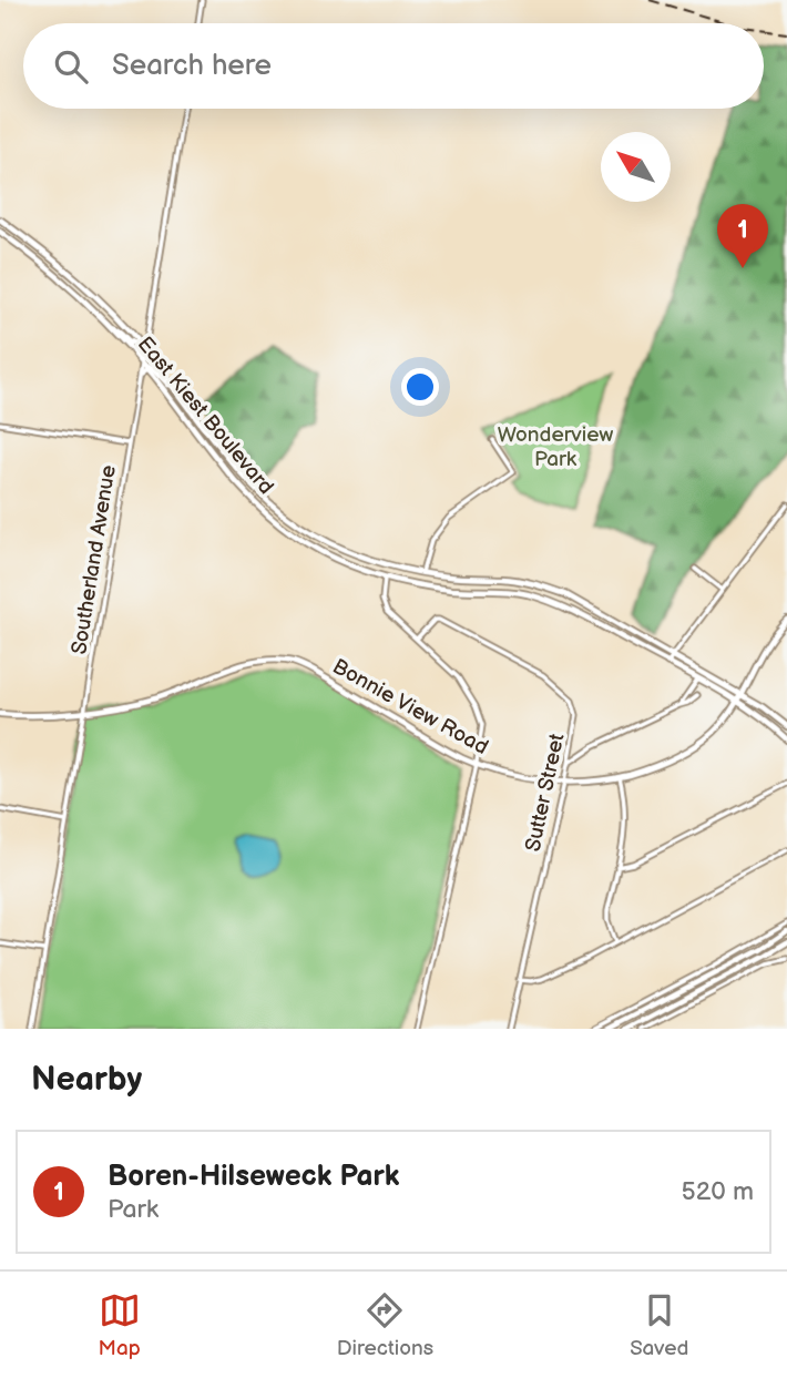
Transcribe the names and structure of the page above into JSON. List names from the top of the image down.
{
  "streets": {
    "main road": ["East Kiest Boulevard", "Bonnie View Road"],
    "street": ["Southerland Avenue", "Sutter Street"]
  },
  "crossings": [
    ["East Kiest Boulevard", "Southerland Avenue"],
    ["East Kiest Boulevard", "Bonnie View Road"],
    ["Southerland Avenue", "Bonnie View Road"],
    ["Bonnie View Road", "Sutter Street"]
  ],
  "parks": ["Wonderview Park"],
  "north": "top left",
  "page": {
    "search": "Search here",
    "pins": "1",
    "heading": "Nearby",
    "list": [
      {
        "mark": "1",
        "name": "Boren-Hilseweck Park",
        "note": "Park",
        "value": "520 m"
      }
    ],
    "nav": ["Map", "Directions", "Saved"]
  }
}
